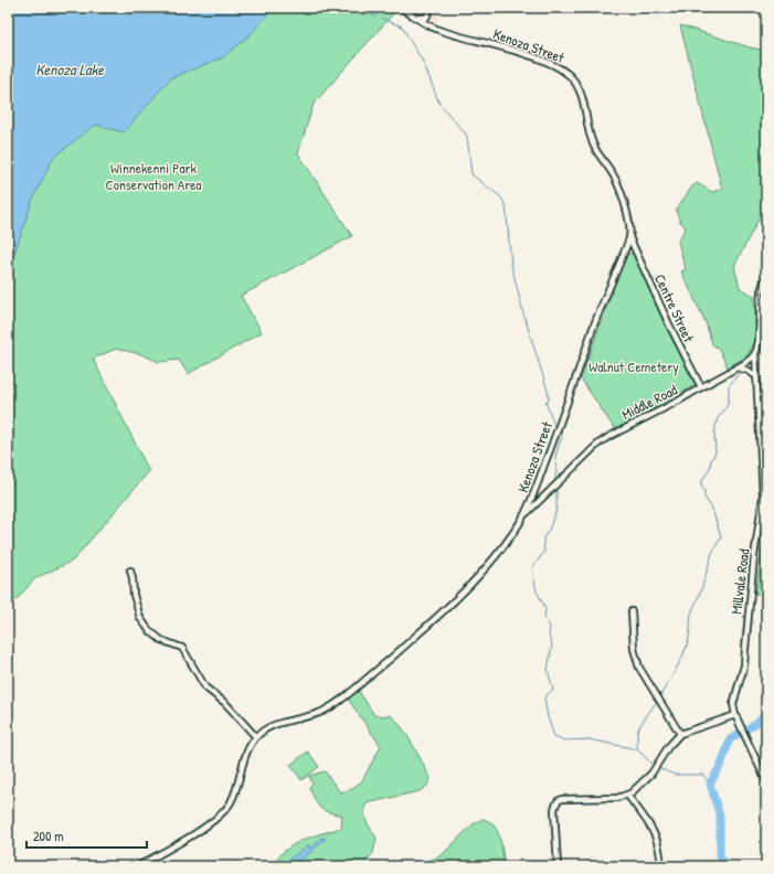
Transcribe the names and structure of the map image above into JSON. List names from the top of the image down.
{
  "streets": {
    "street": [
      "Kenoza Street",
      "Centre Street",
      "Middle Road",
      "Millvale Road"
    ]
  },
  "crossings": [
    ["Kenoza Street", "Centre Street"],
    ["Kenoza Street", "Middle Road"],
    ["Centre Street", "Middle Road"],
    ["Middle Road", "Millvale Road"]
  ],
  "water": ["Kenoza Lake"],
  "parks": ["Winnekenni Park Conservation Area", "Walnut Cemetery"],
  "scale_bar": "200 m"
}
